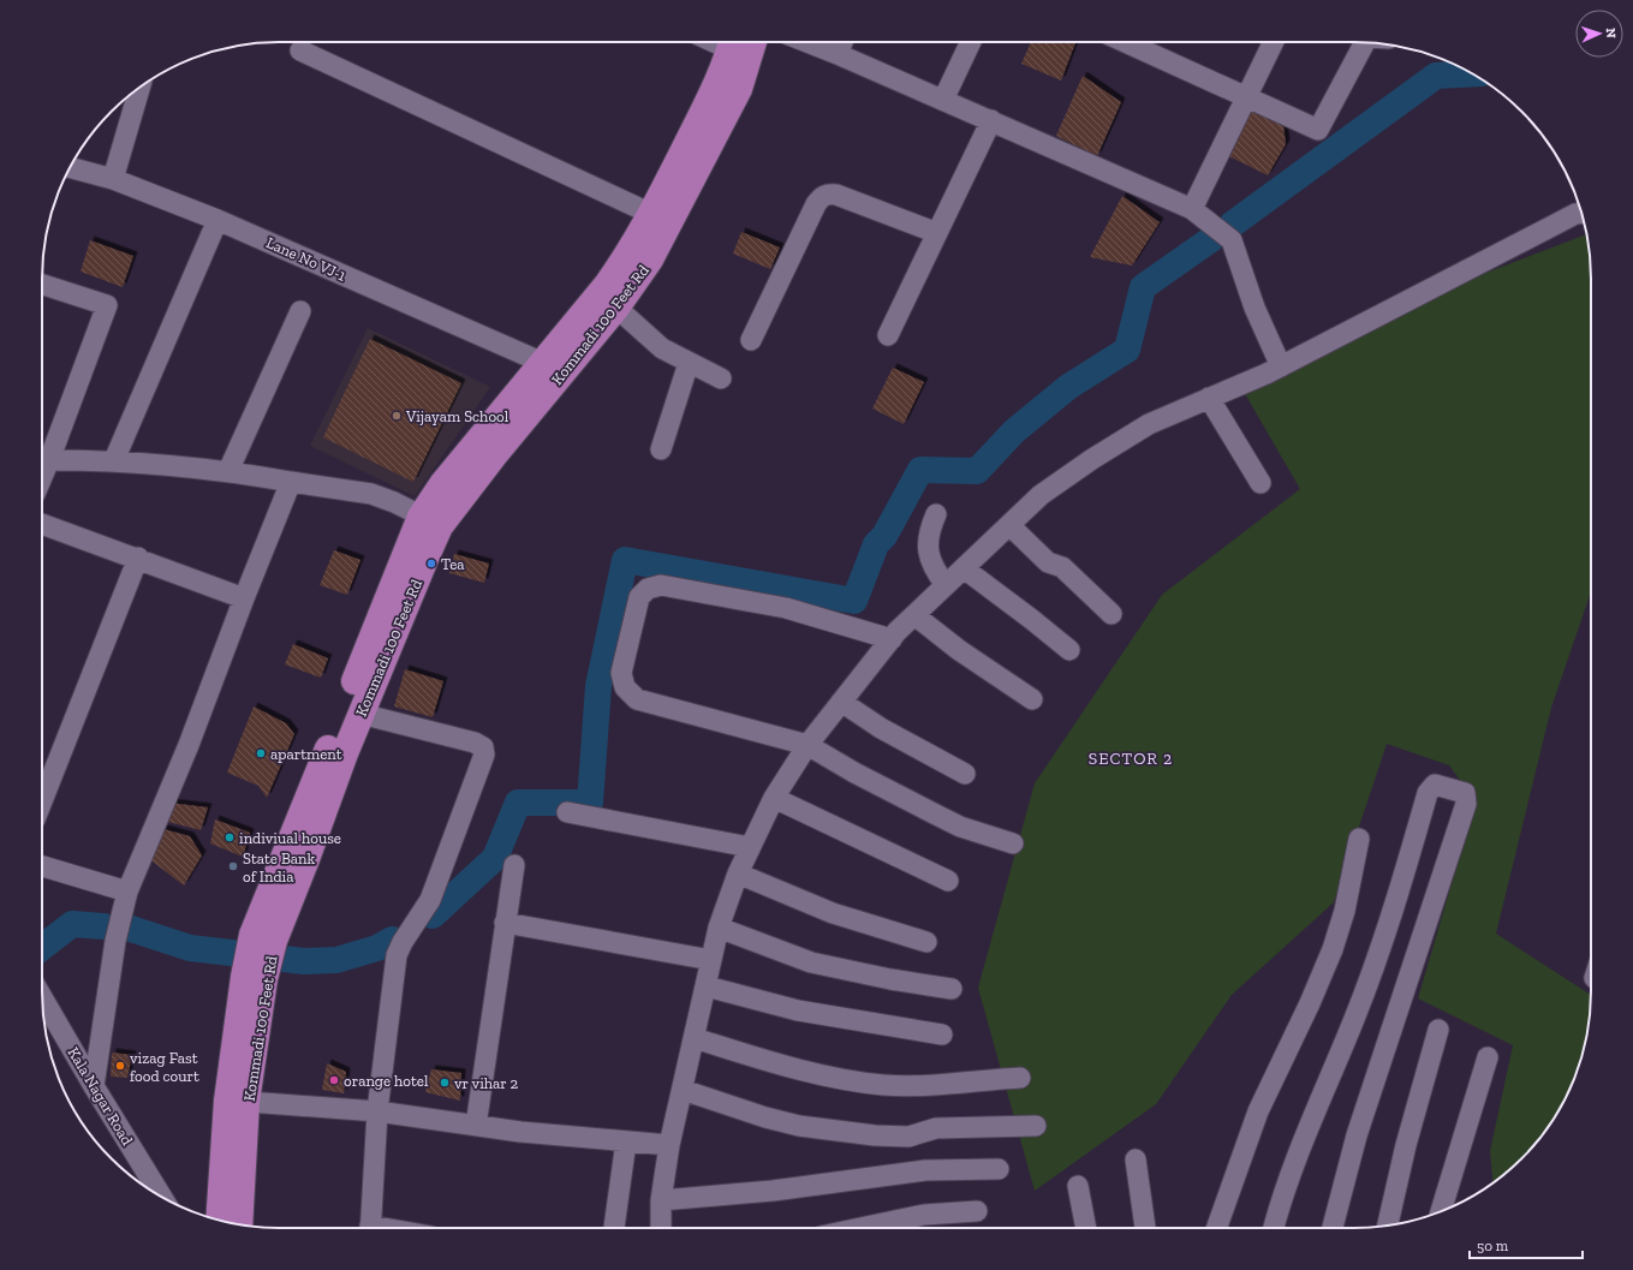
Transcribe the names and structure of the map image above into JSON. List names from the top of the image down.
{
  "streets": {
    "main road": ["Kommadi 100 Feet Rd"],
    "street": ["Lane No VJ-1", "Kala Nagar Road"]
  },
  "crossings": [
    ["Lane No VJ-1", "Kommadi 100 Feet Rd"]
  ],
  "districts": ["SECTOR 2"],
  "places": [
    "Vijayam School",
    "Tea",
    "apartment",
    "indiviual house",
    "State Bank of India",
    "vizag Fast food court",
    "orange hotel",
    "vr vihar 2"
  ],
  "scale_bar": "50 m",
  "north": "right"
}
